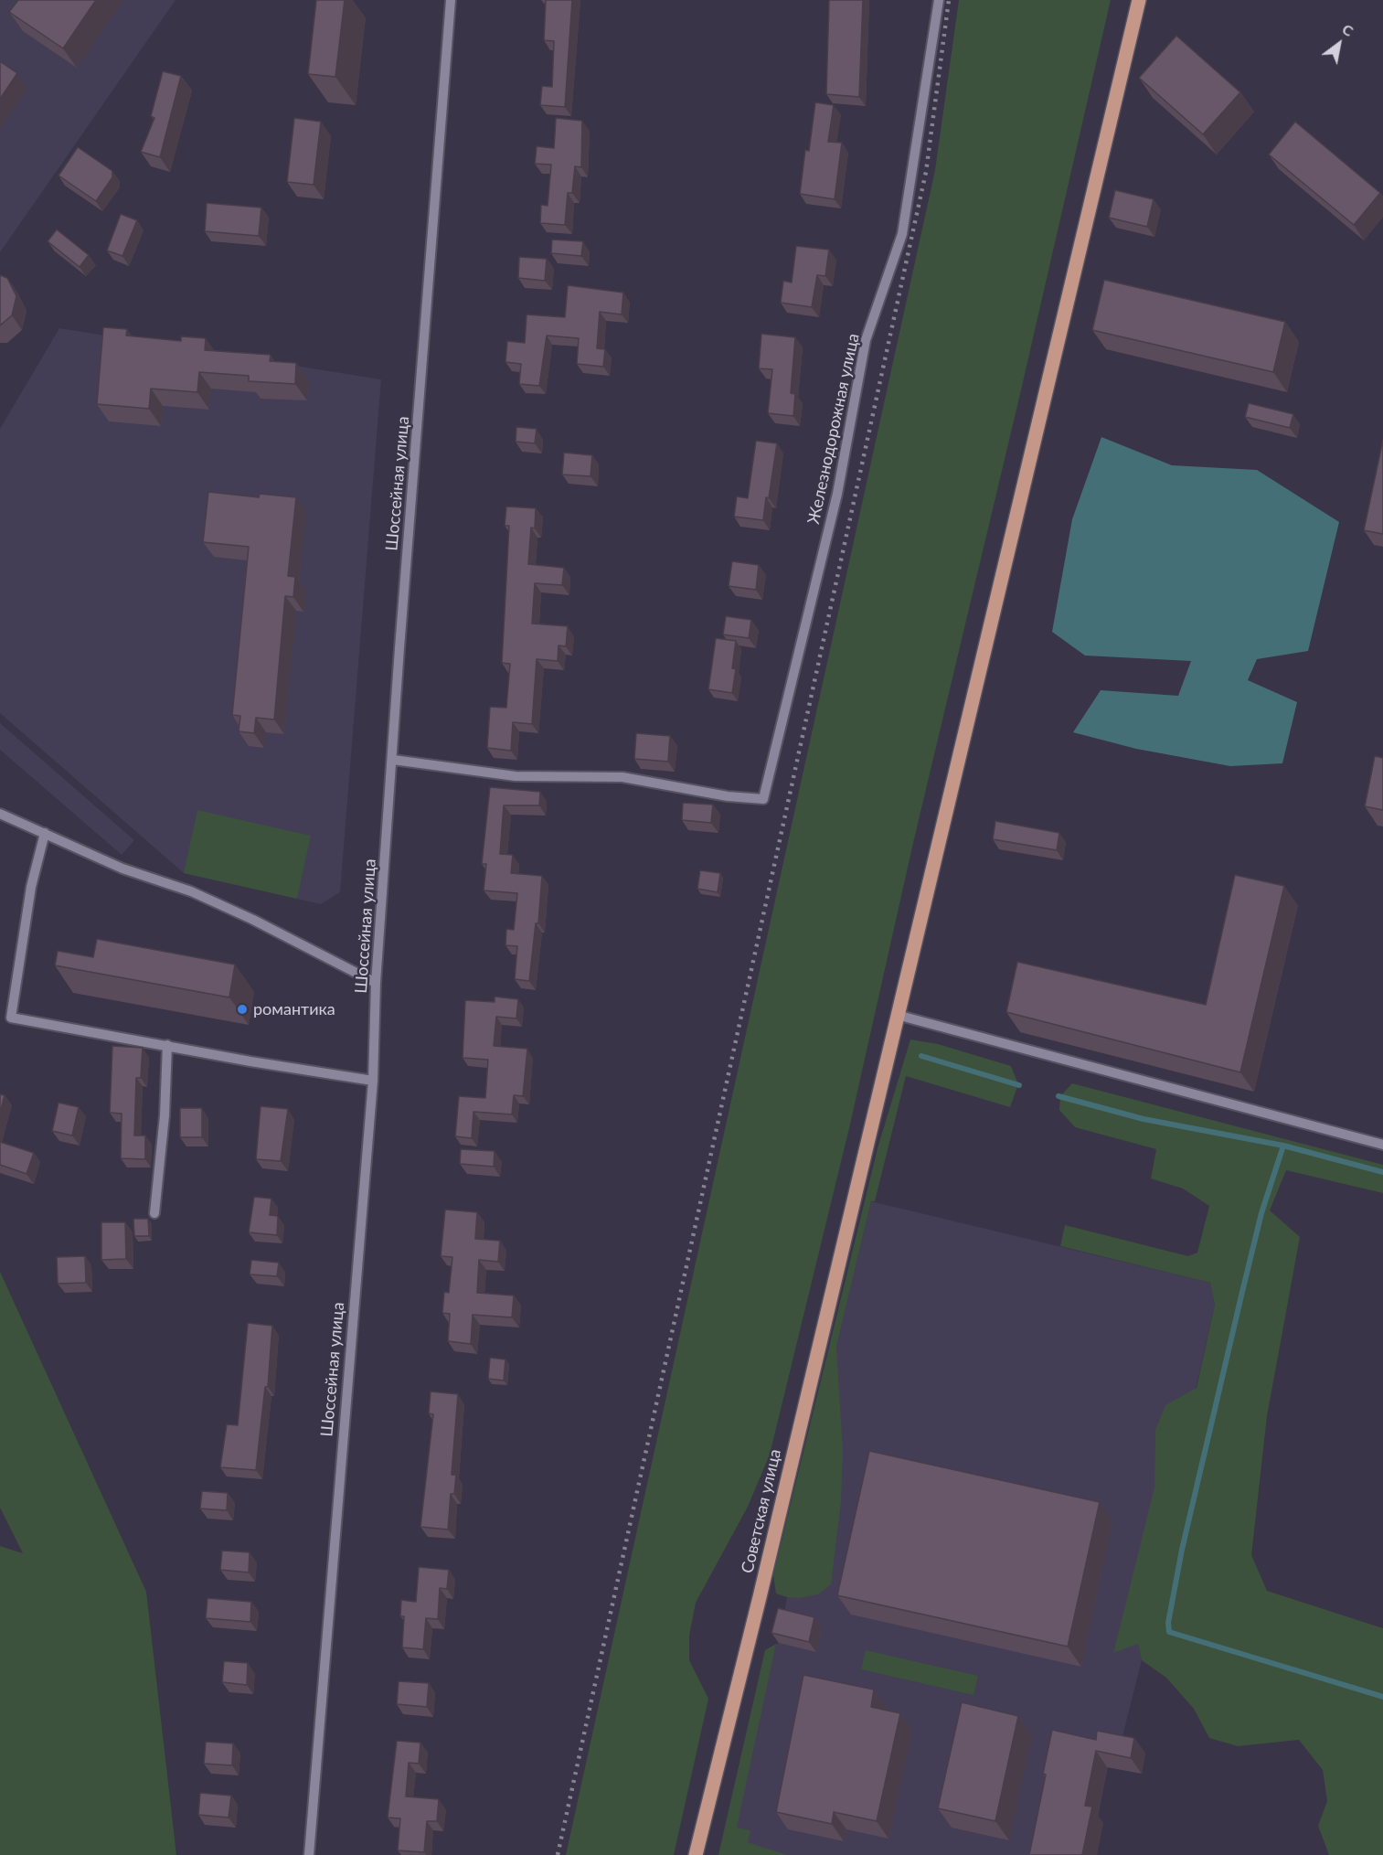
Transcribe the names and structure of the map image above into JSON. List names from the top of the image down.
{
  "streets": {
    "main road": ["Советская улица"],
    "street": ["Железнодорожная улица", "Шоссейная улица"]
  },
  "crossings": [
    ["Железнодорожная улица", "Шоссейная улица"]
  ],
  "places": ["романтика"],
  "north": "top right"
}
